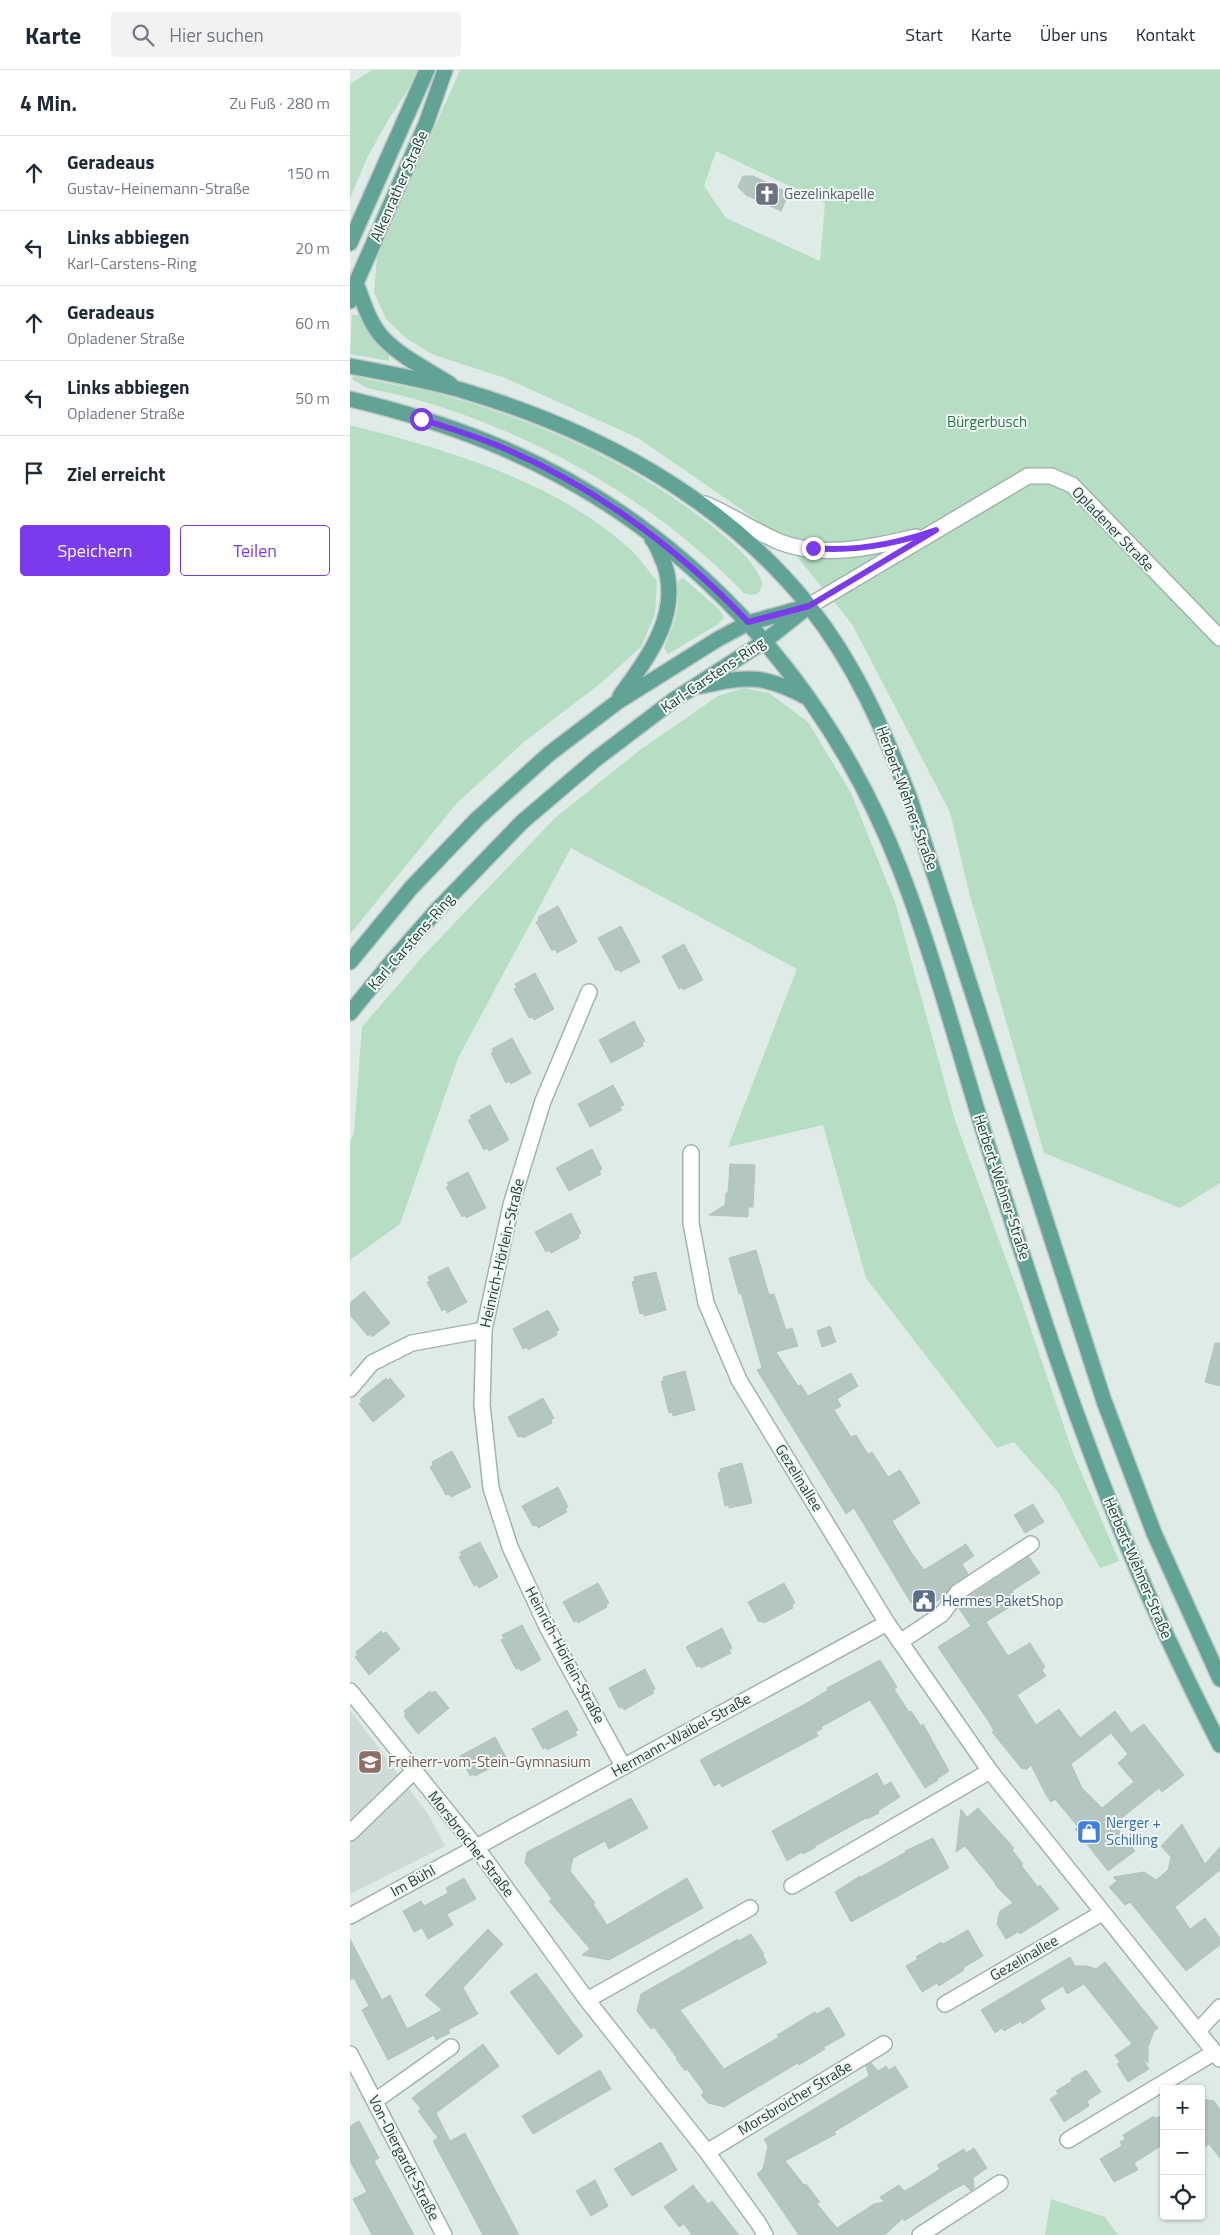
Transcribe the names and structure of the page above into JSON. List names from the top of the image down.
{
  "streets": {
    "main road": ["Alkenrather Straße", "Karl-Carstens-Ring", "Herbert-Wehner-Straße"],
    "street": [
      "Opladener Straße",
      "Heinrich-Hörlein-Straße",
      "Gezelinallee",
      "Hermann-Waibel-Straße",
      "Morsbroicher Straße",
      "Im Bühl",
      "Von-Diergardt-Straße"
    ]
  },
  "crossings": [
    ["Opladener Straße", "Karl-Carstens-Ring"],
    ["Opladener Straße", "Herbert-Wehner-Straße"],
    ["Karl-Carstens-Ring", "Herbert-Wehner-Straße"],
    ["Heinrich-Hörlein-Straße", "Hermann-Waibel-Straße"],
    ["Gezelinallee", "Hermann-Waibel-Straße"],
    ["Hermann-Waibel-Straße", "Morsbroicher Straße"],
    ["Hermann-Waibel-Straße", "Im Bühl"],
    ["Morsbroicher Straße", "Im Bühl"]
  ],
  "parks": ["Bürgerbusch"],
  "places": {
    "church": ["Gezelinkapelle"],
    "public building": ["Hermes PaketShop"],
    "school or university": ["Freiherr-vom-Stein-Gymnasium"],
    "shop": ["Nerger + Schilling"]
  },
  "page": {
    "header": "Karte",
    "search": "Hier suchen",
    "nav": [
      "Start",
      "Karte",
      "Über uns",
      "Kontakt"
    ],
    "heading": ["4 Min.", "Zu Fuß · 280 m"],
    "list": [
      ["Geradeaus", "Gustav-Heinemann-Straße", "150 m"],
      ["Links abbiegen", "Karl-Carstens-Ring", "20 m"],
      ["Geradeaus", "Opladener Straße", "60 m"],
      ["Links abbiegen", "Opladener Straße", "50 m"],
      "Ziel erreicht"
    ],
    "buttons": ["Speichern", "Teilen"],
    "map_buttons": ["+", "−"]
  }
}
